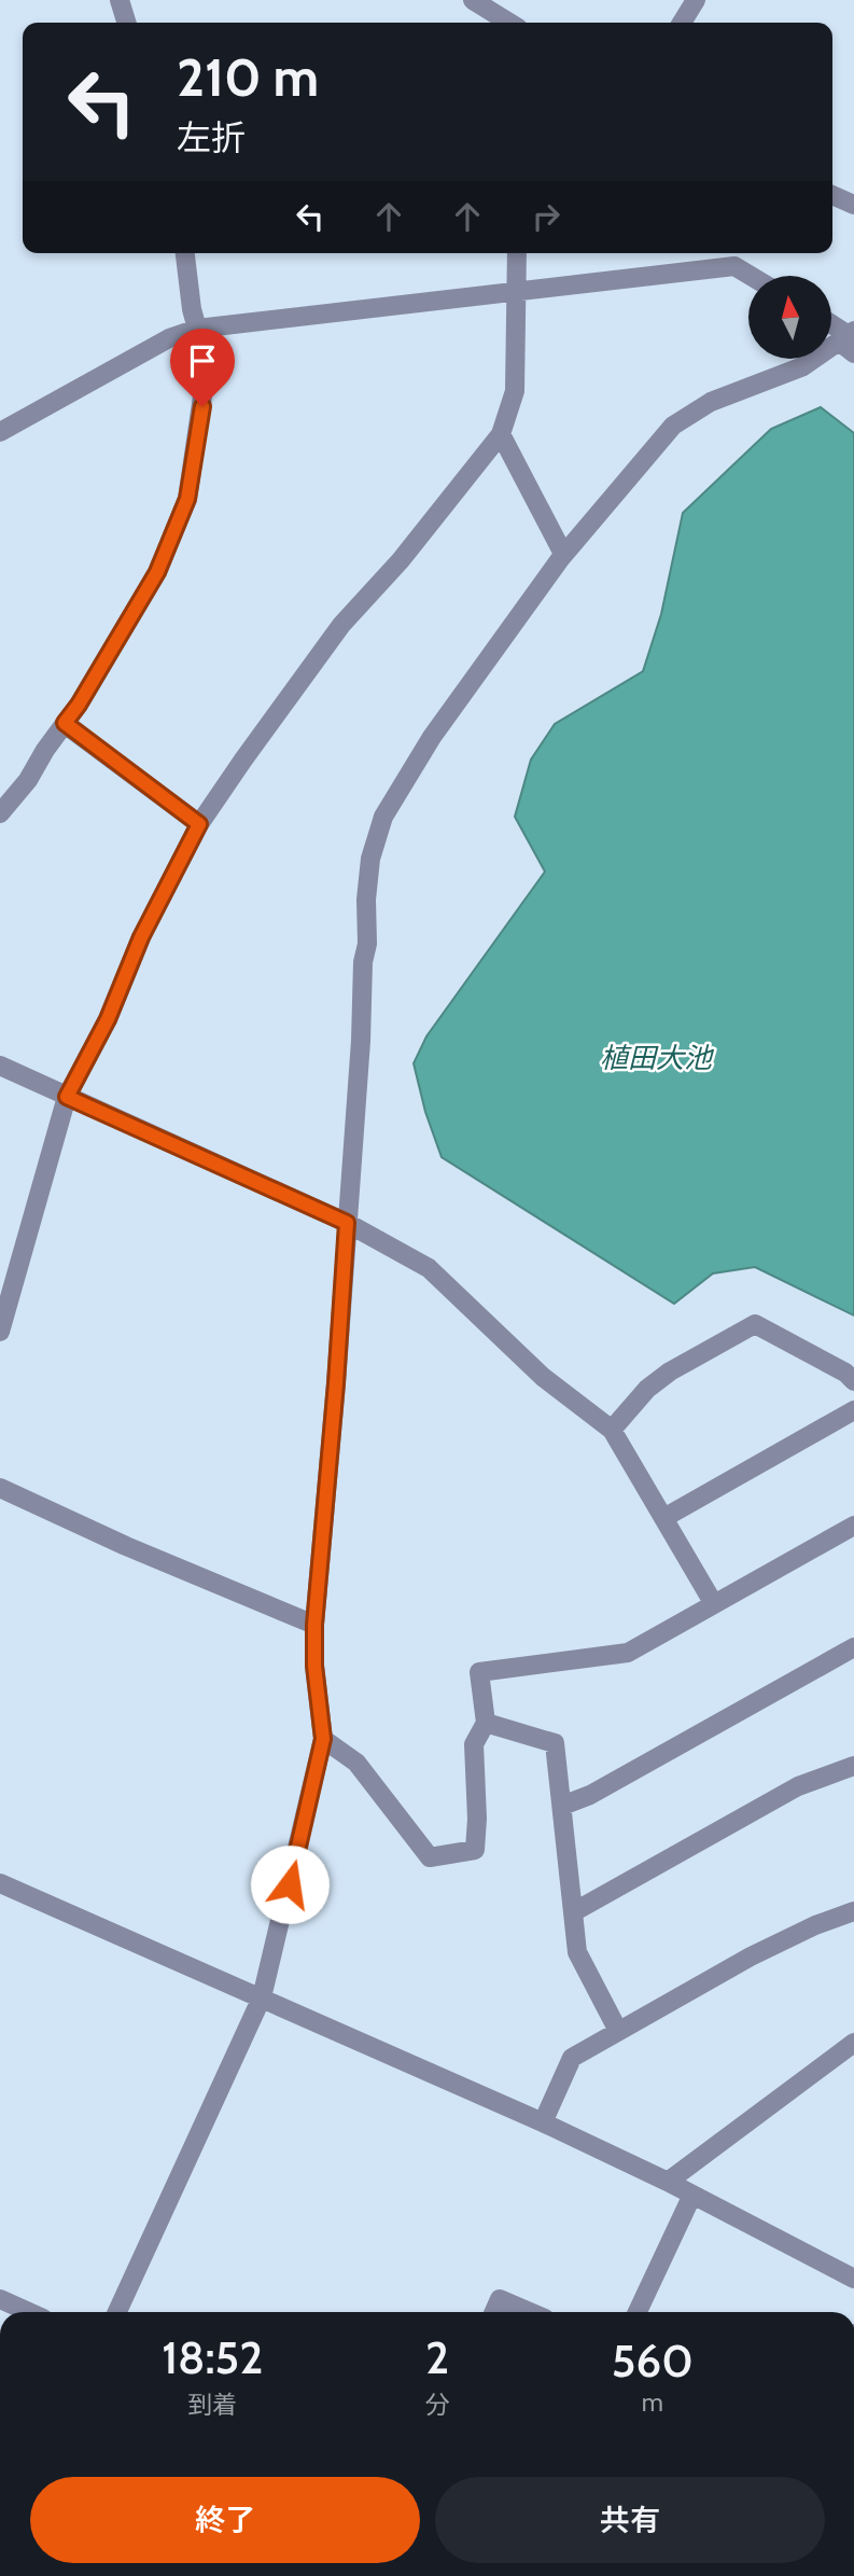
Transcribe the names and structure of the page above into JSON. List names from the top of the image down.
{
  "water": ["植田大池"],
  "north": "top",
  "page": {
    "turn": ["210 m", "左折"],
    "eta": [
      "18:52",
      "到着",
      "2",
      "分",
      "560",
      "m"
    ],
    "buttons": ["終了", "共有"]
  }
}
